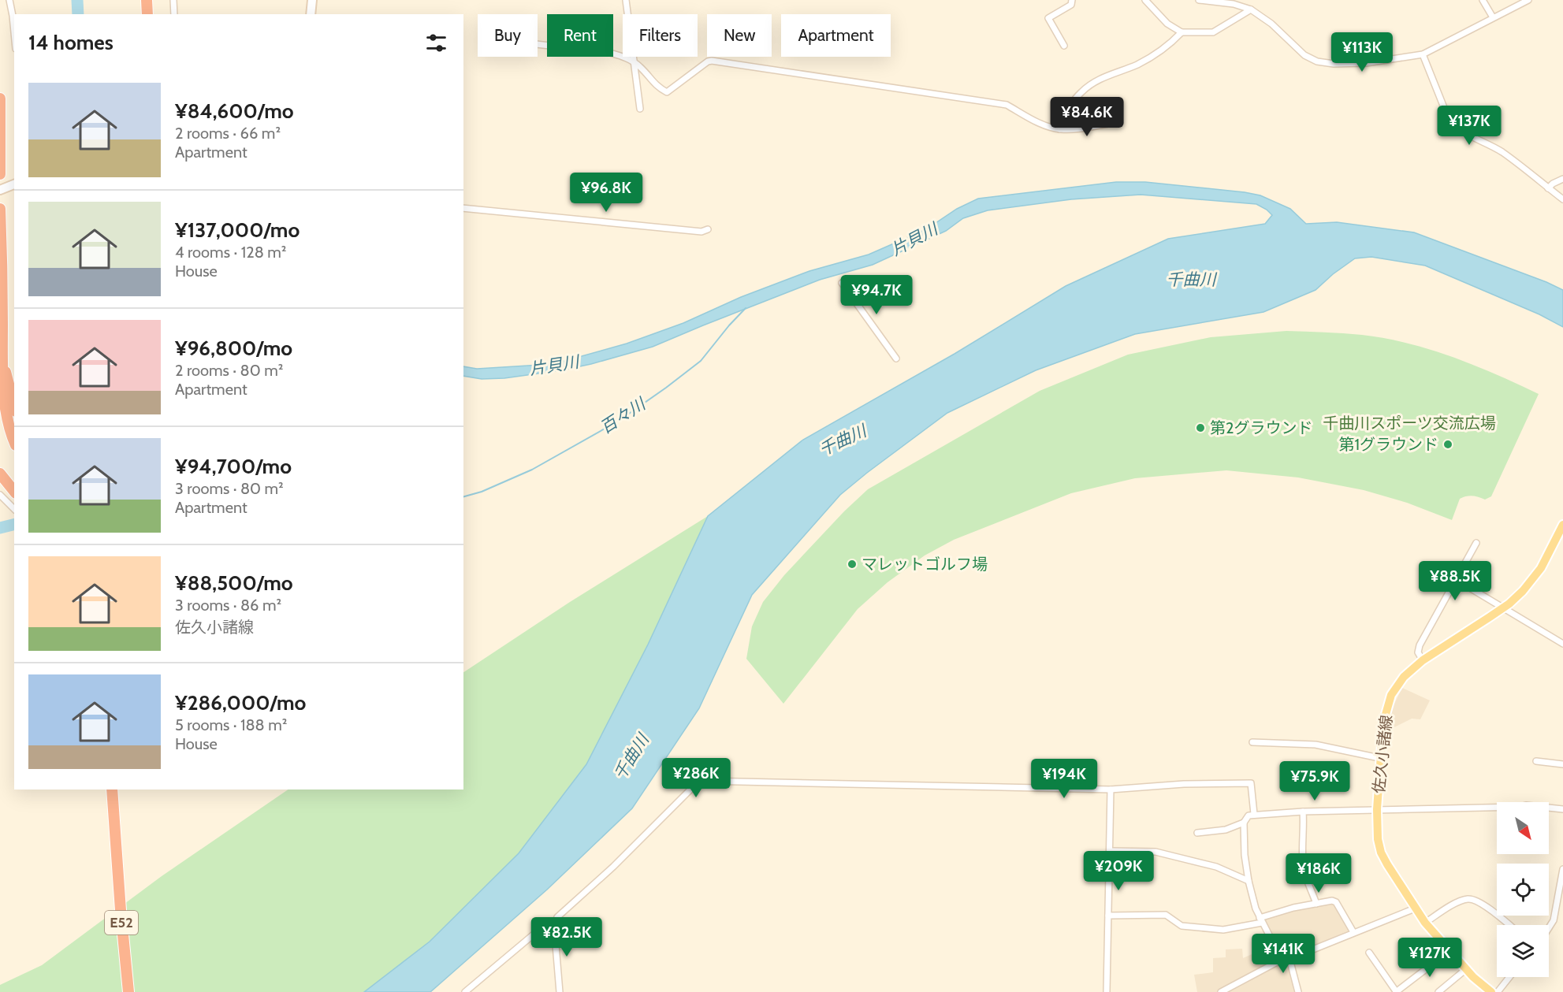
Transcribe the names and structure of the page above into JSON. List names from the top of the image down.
{
  "streets": {
    "highway": ["E52"],
    "main road": ["佐久小諸線"]
  },
  "water": ["片貝川", "千曲川", "百々川"],
  "parks": ["千曲川スポーツ交流広場"],
  "places": ["第2グラウンド", "第1グラウンド", "マレットゴルフ場"],
  "north": "bottom right",
  "page": {
    "chip": [
      "Buy",
      "Rent",
      "Filters",
      "New",
      "Apartment"
    ],
    "heading": "14 homes",
    "price": [
      "¥113K",
      "¥84.6K",
      "¥137K",
      "¥96.8K",
      "¥94.7K",
      "¥88.5K",
      "¥286K",
      "¥194K",
      "¥75.9K",
      "¥209K",
      "¥186K",
      "¥82.5K",
      "¥141K",
      "¥127K"
    ],
    "list": [
      {
        "name": "¥84,600/mo",
        "note": "2 rooms · 66 m² · Apartment"
      },
      {
        "name": "¥137,000/mo",
        "note": "4 rooms · 128 m² · House"
      },
      {
        "name": "¥96,800/mo",
        "note": "2 rooms · 80 m² · Apartment"
      },
      {
        "name": "¥94,700/mo",
        "note": "3 rooms · 80 m² · Apartment"
      },
      {
        "name": "¥88,500/mo",
        "note": "3 rooms · 86 m² · 佐久小諸線"
      },
      {
        "name": "¥286,000/mo",
        "note": "5 rooms · 188 m² · House"
      }
    ]
  }
}
